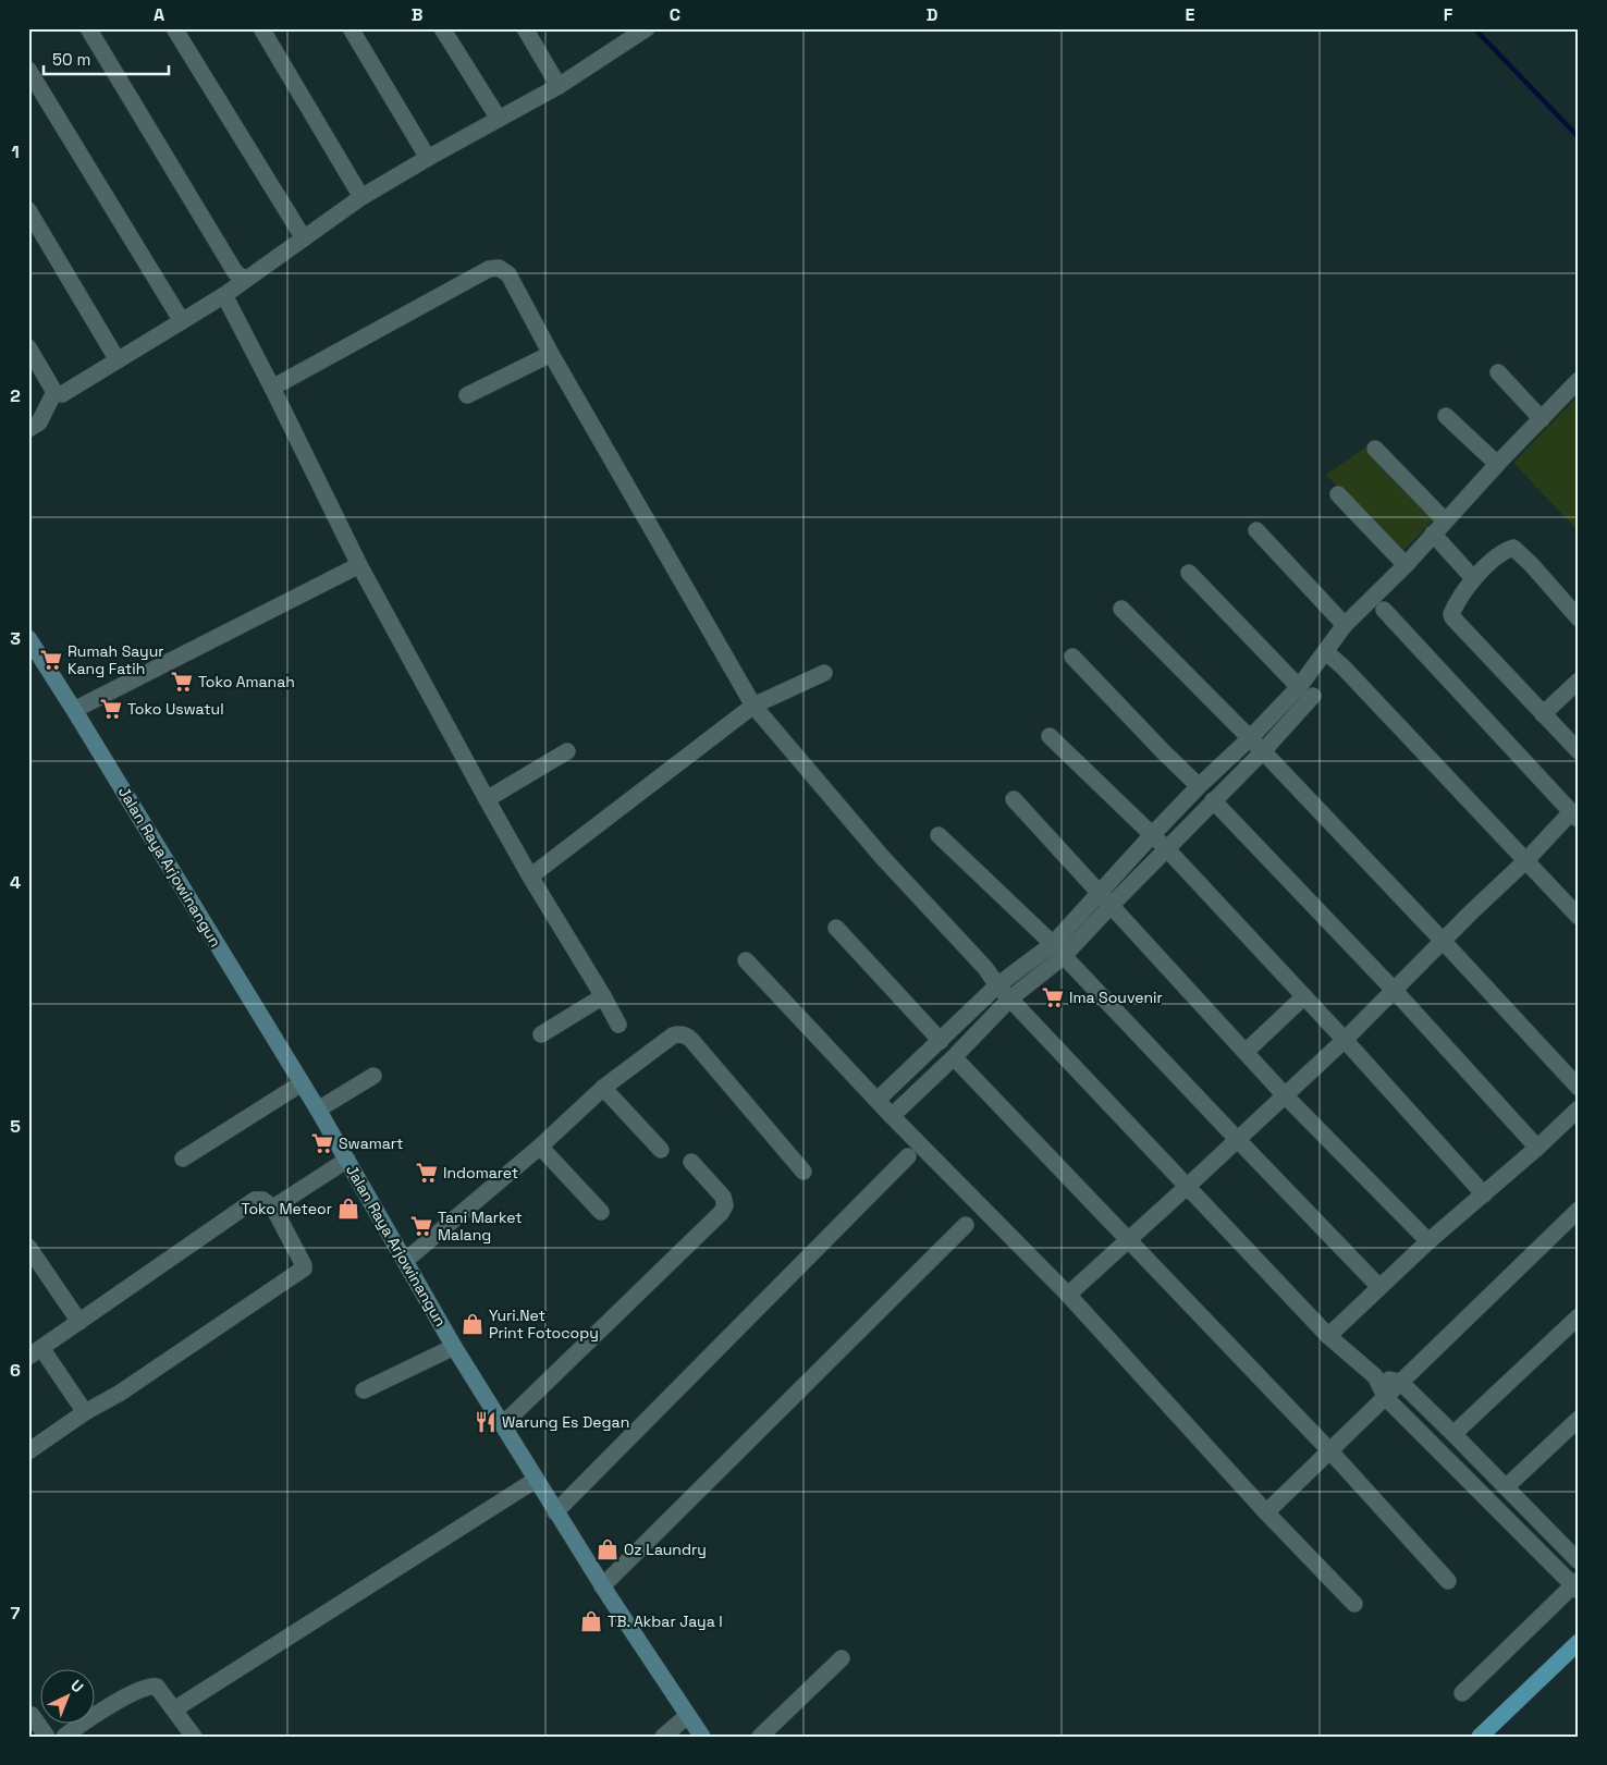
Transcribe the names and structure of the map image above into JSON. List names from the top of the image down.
{
  "streets": {
    "main road": ["Jalan Raya Arjowinangun"]
  },
  "places": {
    "supermarket": [
      "Rumah Sayur Kang Fatih",
      "Toko Amanah",
      "Toko Uswatul",
      "Ima Souvenir",
      "Swamart",
      "Indomaret",
      "Tani Market Malang"
    ],
    "shop": [
      "Toko Meteor",
      "Yuri.Net Print Fotocopy",
      "Oz Laundry",
      "TB. Akbar Jaya I"
    ],
    "restaurant": ["Warung Es Degan"]
  },
  "scale_bar": "50 m",
  "north": "top right",
  "grid": {
    "columns": [
      "A",
      "B",
      "C",
      "D",
      "E",
      "F"
    ],
    "rows": [
      "1",
      "2",
      "3",
      "4",
      "5",
      "6",
      "7"
    ]
  }
}
